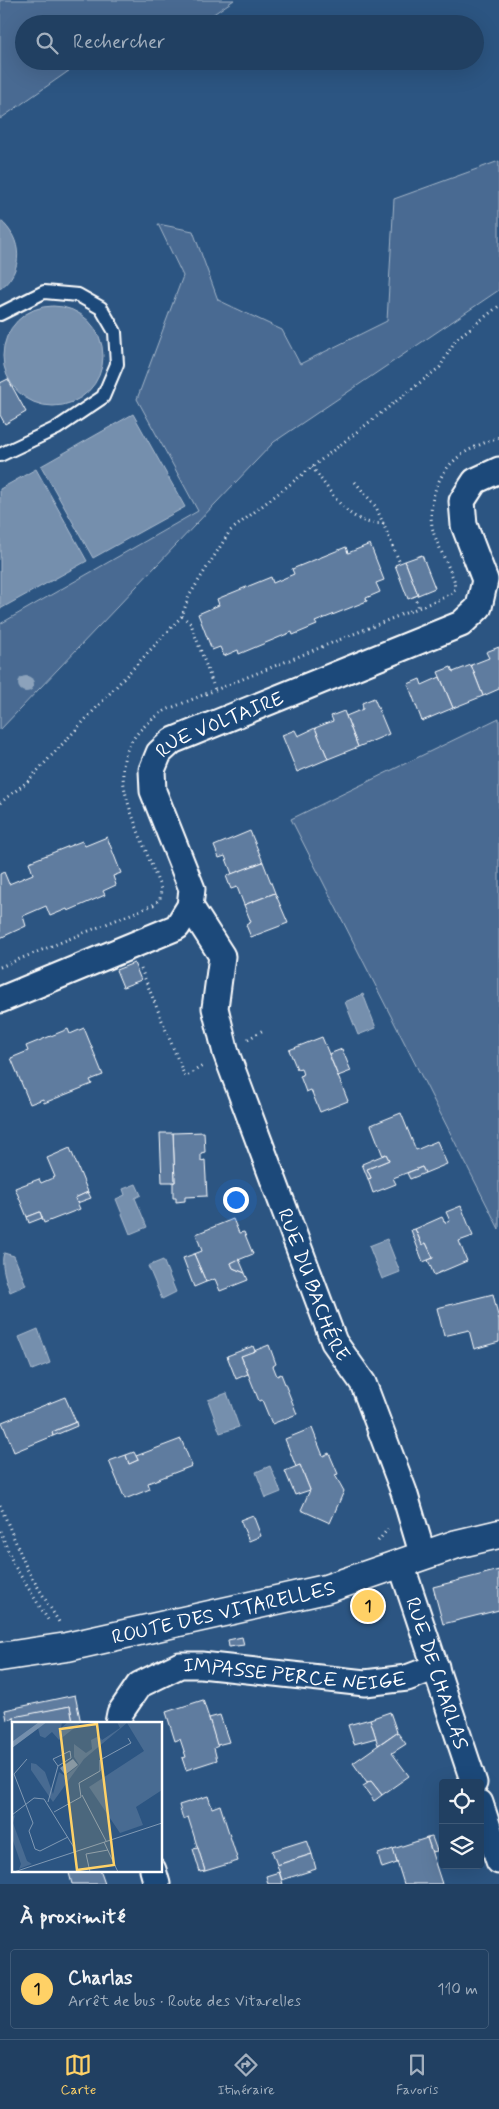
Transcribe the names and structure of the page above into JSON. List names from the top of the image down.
{
  "streets": {
    "main road": ["ROUTE DES VITARELLES"],
    "street": [
      "RUE VOLTAIRE",
      "RUE DU BACHÉRE",
      "IMPASSE PERCE NEIGE",
      "RUE DE CHARLAS"
    ]
  },
  "crossings": [
    ["RUE VOLTAIRE", "RUE DU BACHÉRE"],
    ["RUE DU BACHÉRE", "ROUTE DES VITARELLES"],
    ["RUE DU BACHÉRE", "RUE DE CHARLAS"],
    ["ROUTE DES VITARELLES", "RUE DE CHARLAS"],
    ["IMPASSE PERCE NEIGE", "RUE DE CHARLAS"]
  ],
  "page": {
    "search": "Rechercher",
    "pins": "1",
    "heading": "À proximité",
    "list": [
      {
        "mark": "1",
        "name": "Charlas",
        "note": "Arrêt de bus · Route des Vitarelles",
        "value": "110 m"
      }
    ],
    "nav": ["Carte", "Itinéraire", "Favoris"]
  }
}
